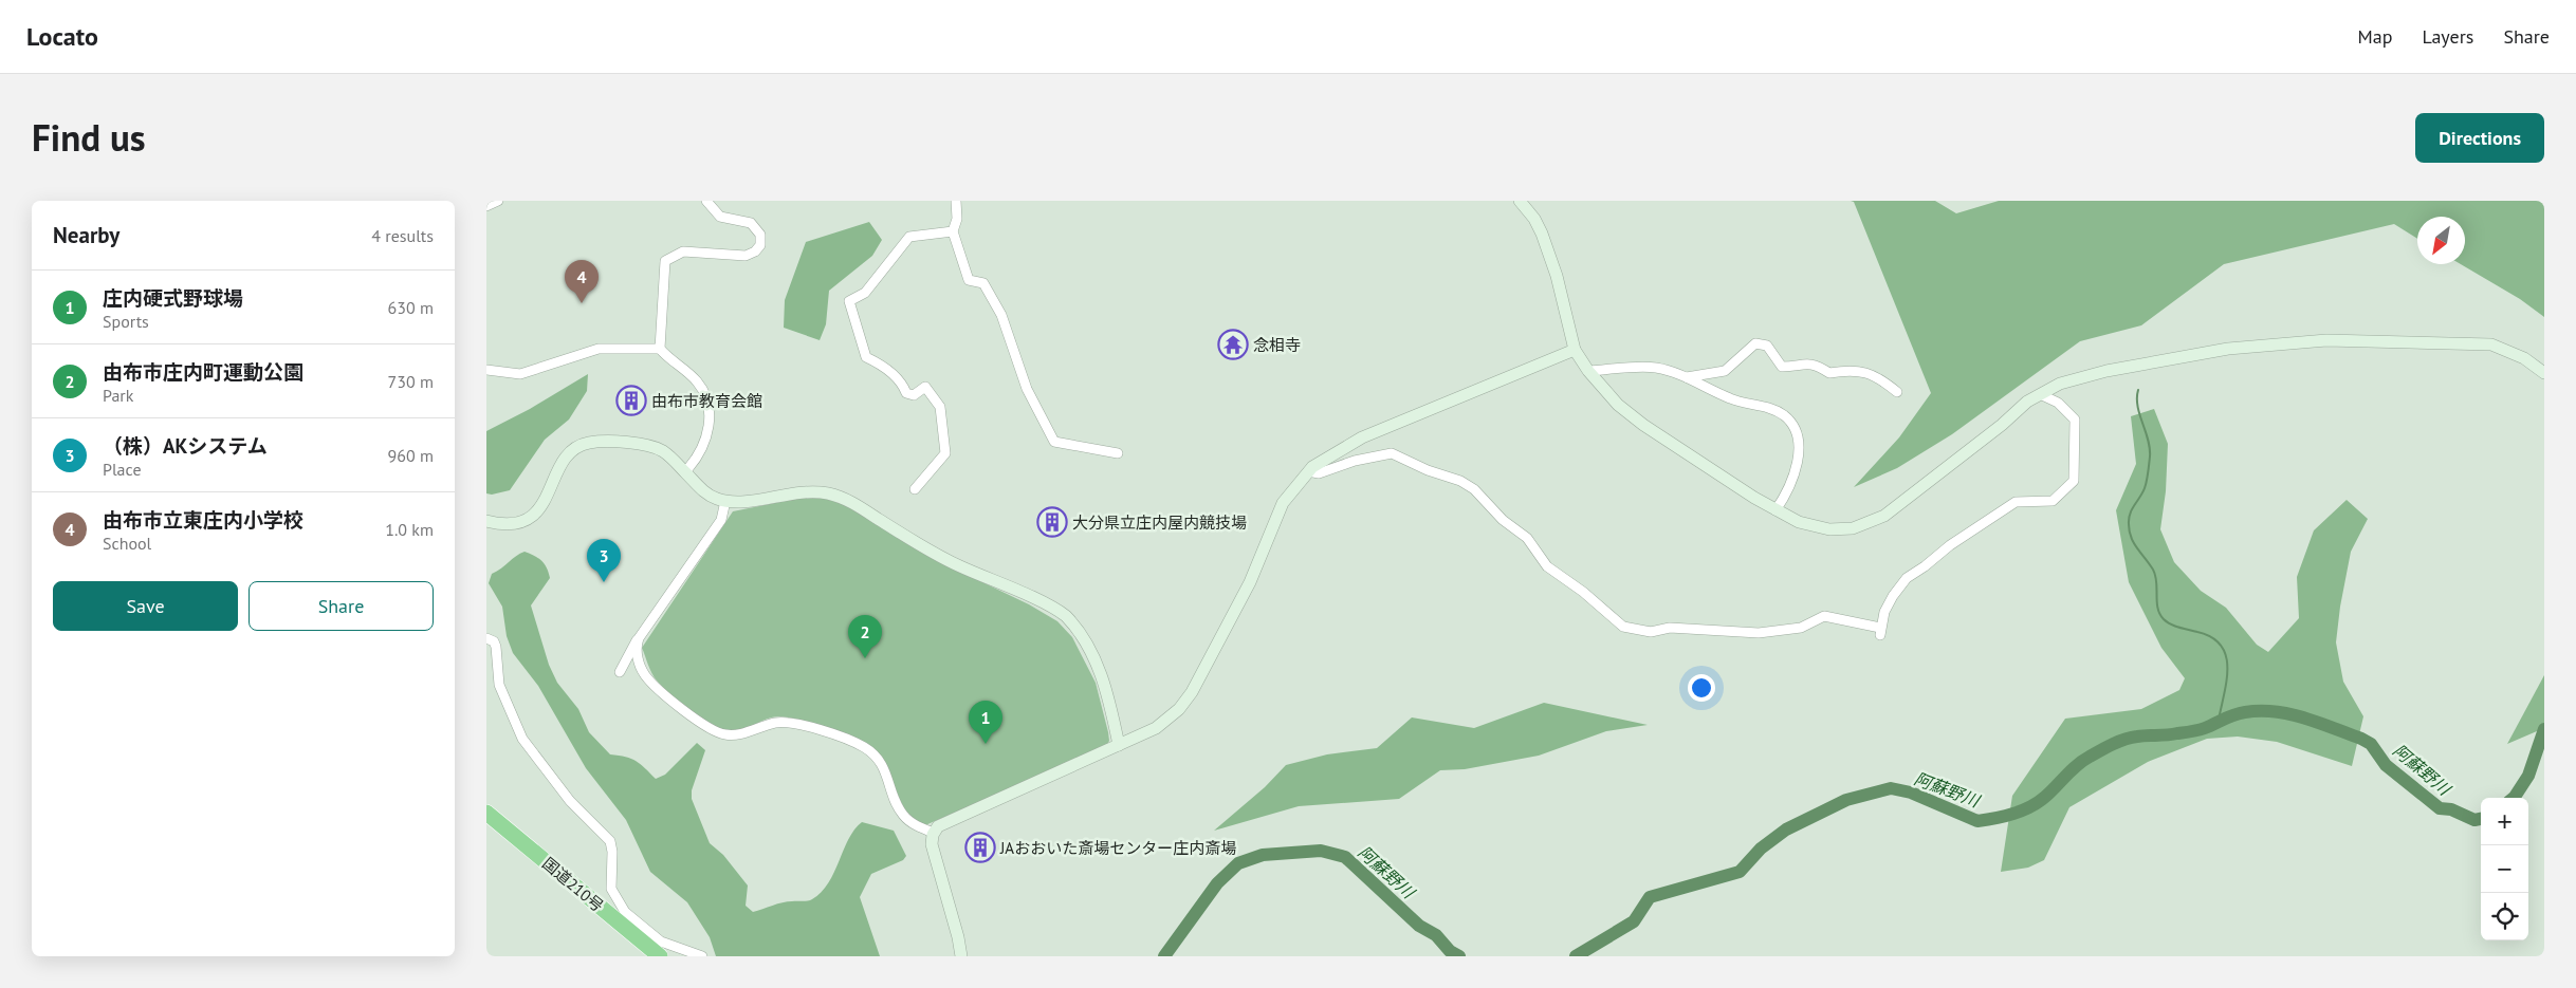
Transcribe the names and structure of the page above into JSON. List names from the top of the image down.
{
  "streets": {
    "highway": ["国道210号"]
  },
  "water": ["阿蘇野川"],
  "places": {
    "temple": ["念相寺"],
    "building": ["由布市教育会館", "大分県立庄内屋内競技場", "JAおおいた斎場センター庄内斎場"]
  },
  "north": "bottom left",
  "page": {
    "header": "Locato",
    "nav": ["Map", "Layers", "Share"],
    "title": "Find us",
    "buttons": [
      "Directions",
      ["Save", "Share"]
    ],
    "heading": ["Nearby", "4 results"],
    "pins": [
      "4",
      "3",
      "2",
      "1"
    ],
    "list": [
      {
        "mark": "1",
        "name": "庄内硬式野球場",
        "note": "Sports",
        "value": "630 m"
      },
      {
        "mark": "2",
        "name": "由布市庄内町運動公園",
        "note": "Park",
        "value": "730 m"
      },
      {
        "mark": "3",
        "name": "（株）AKシステム",
        "note": "Place",
        "value": "960 m"
      },
      {
        "mark": "4",
        "name": "由布市立東庄内小学校",
        "note": "School",
        "value": "1.0 km"
      }
    ],
    "map_buttons": ["+", "−"]
  }
}
